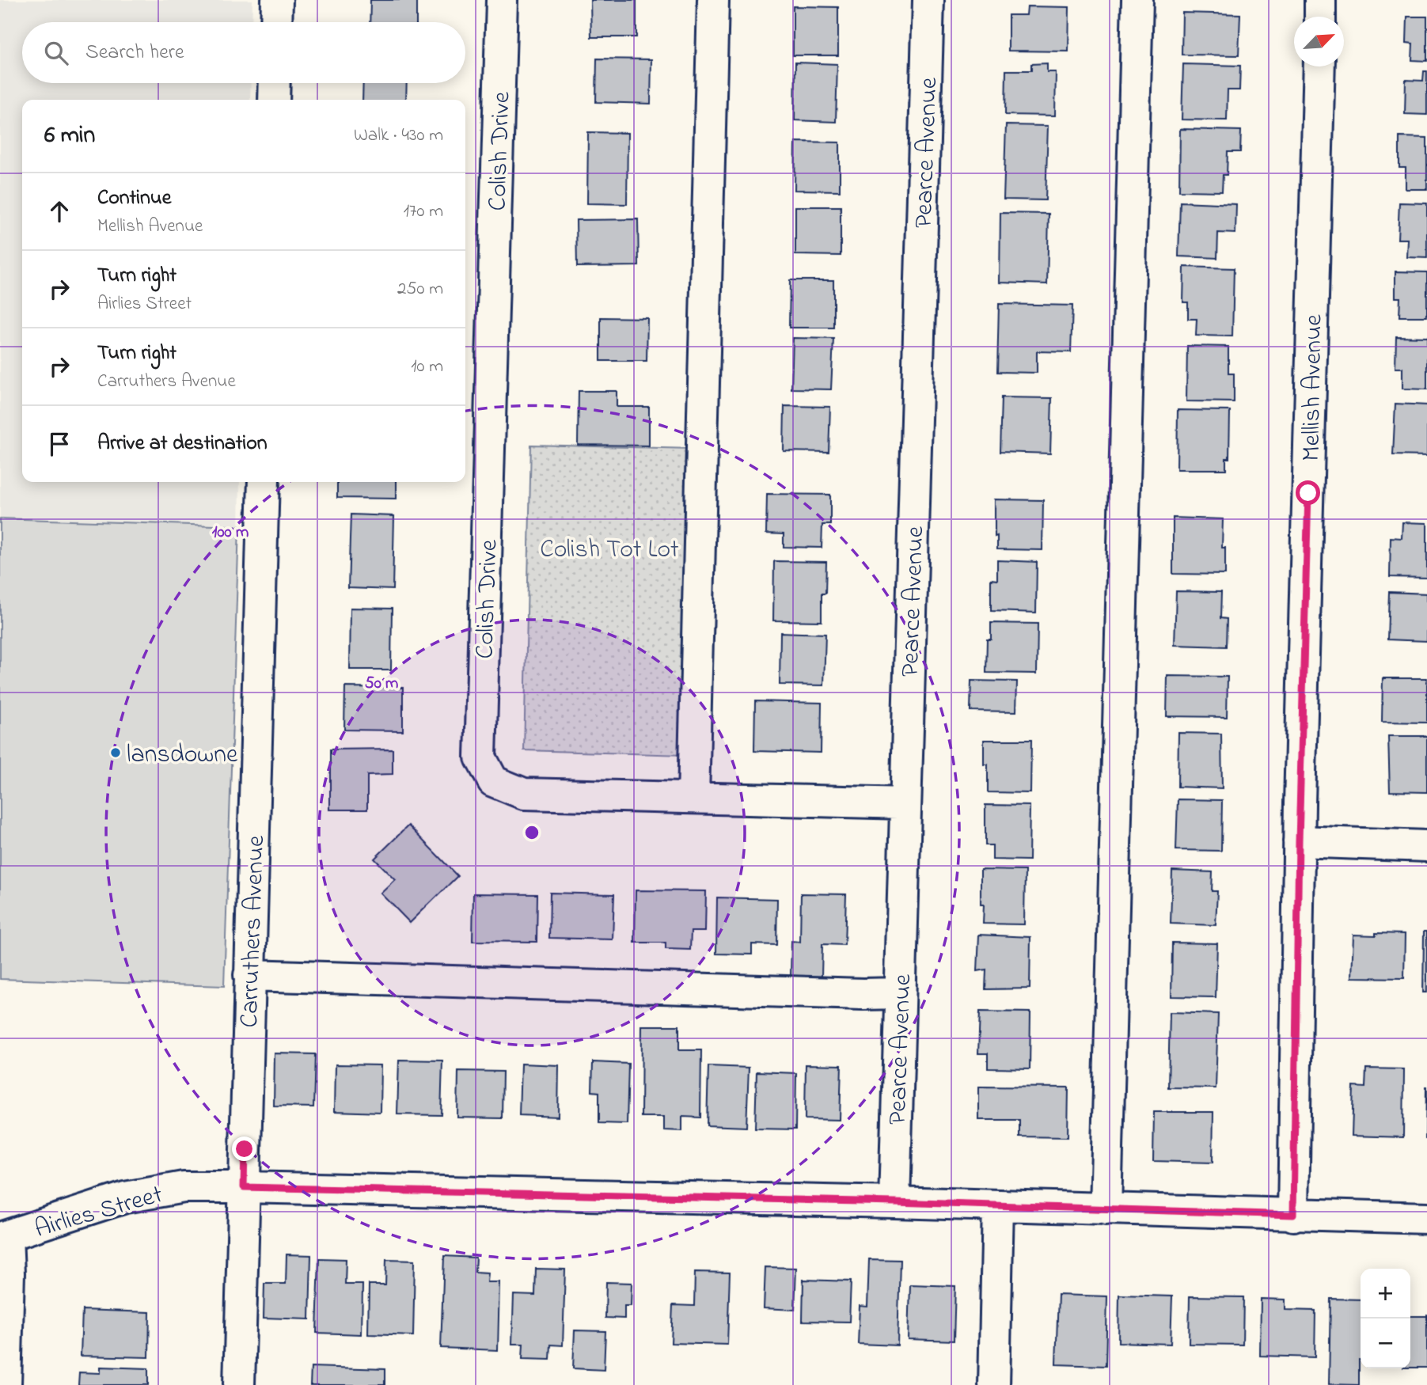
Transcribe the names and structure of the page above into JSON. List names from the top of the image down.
{
  "streets": {
    "street": [
      "Colish Drive",
      "Pearce Avenue",
      "Mellish Avenue",
      "Carruthers Avenue",
      "Airlies Street"
    ]
  },
  "crossings": [
    ["Colish Drive", "Pearce Avenue"],
    ["Pearce Avenue", "Airlies Street"],
    ["Mellish Avenue", "Airlies Street"],
    ["Carruthers Avenue", "Airlies Street"]
  ],
  "parks": ["Colish Tot Lot"],
  "places": ["lansdowne"],
  "north": "top right",
  "page": {
    "search": "Search here",
    "heading": ["6 min", "Walk · 430 m"],
    "list": [
      ["Continue", "Mellish Avenue", "170 m"],
      ["Turn right", "Airlies Street", "250 m"],
      ["Turn right", "Carruthers Avenue", "10 m"],
      "Arrive at destination"
    ],
    "map_buttons": ["+", "−"]
  },
  "rings": ["100 m", "50 m"]
}
